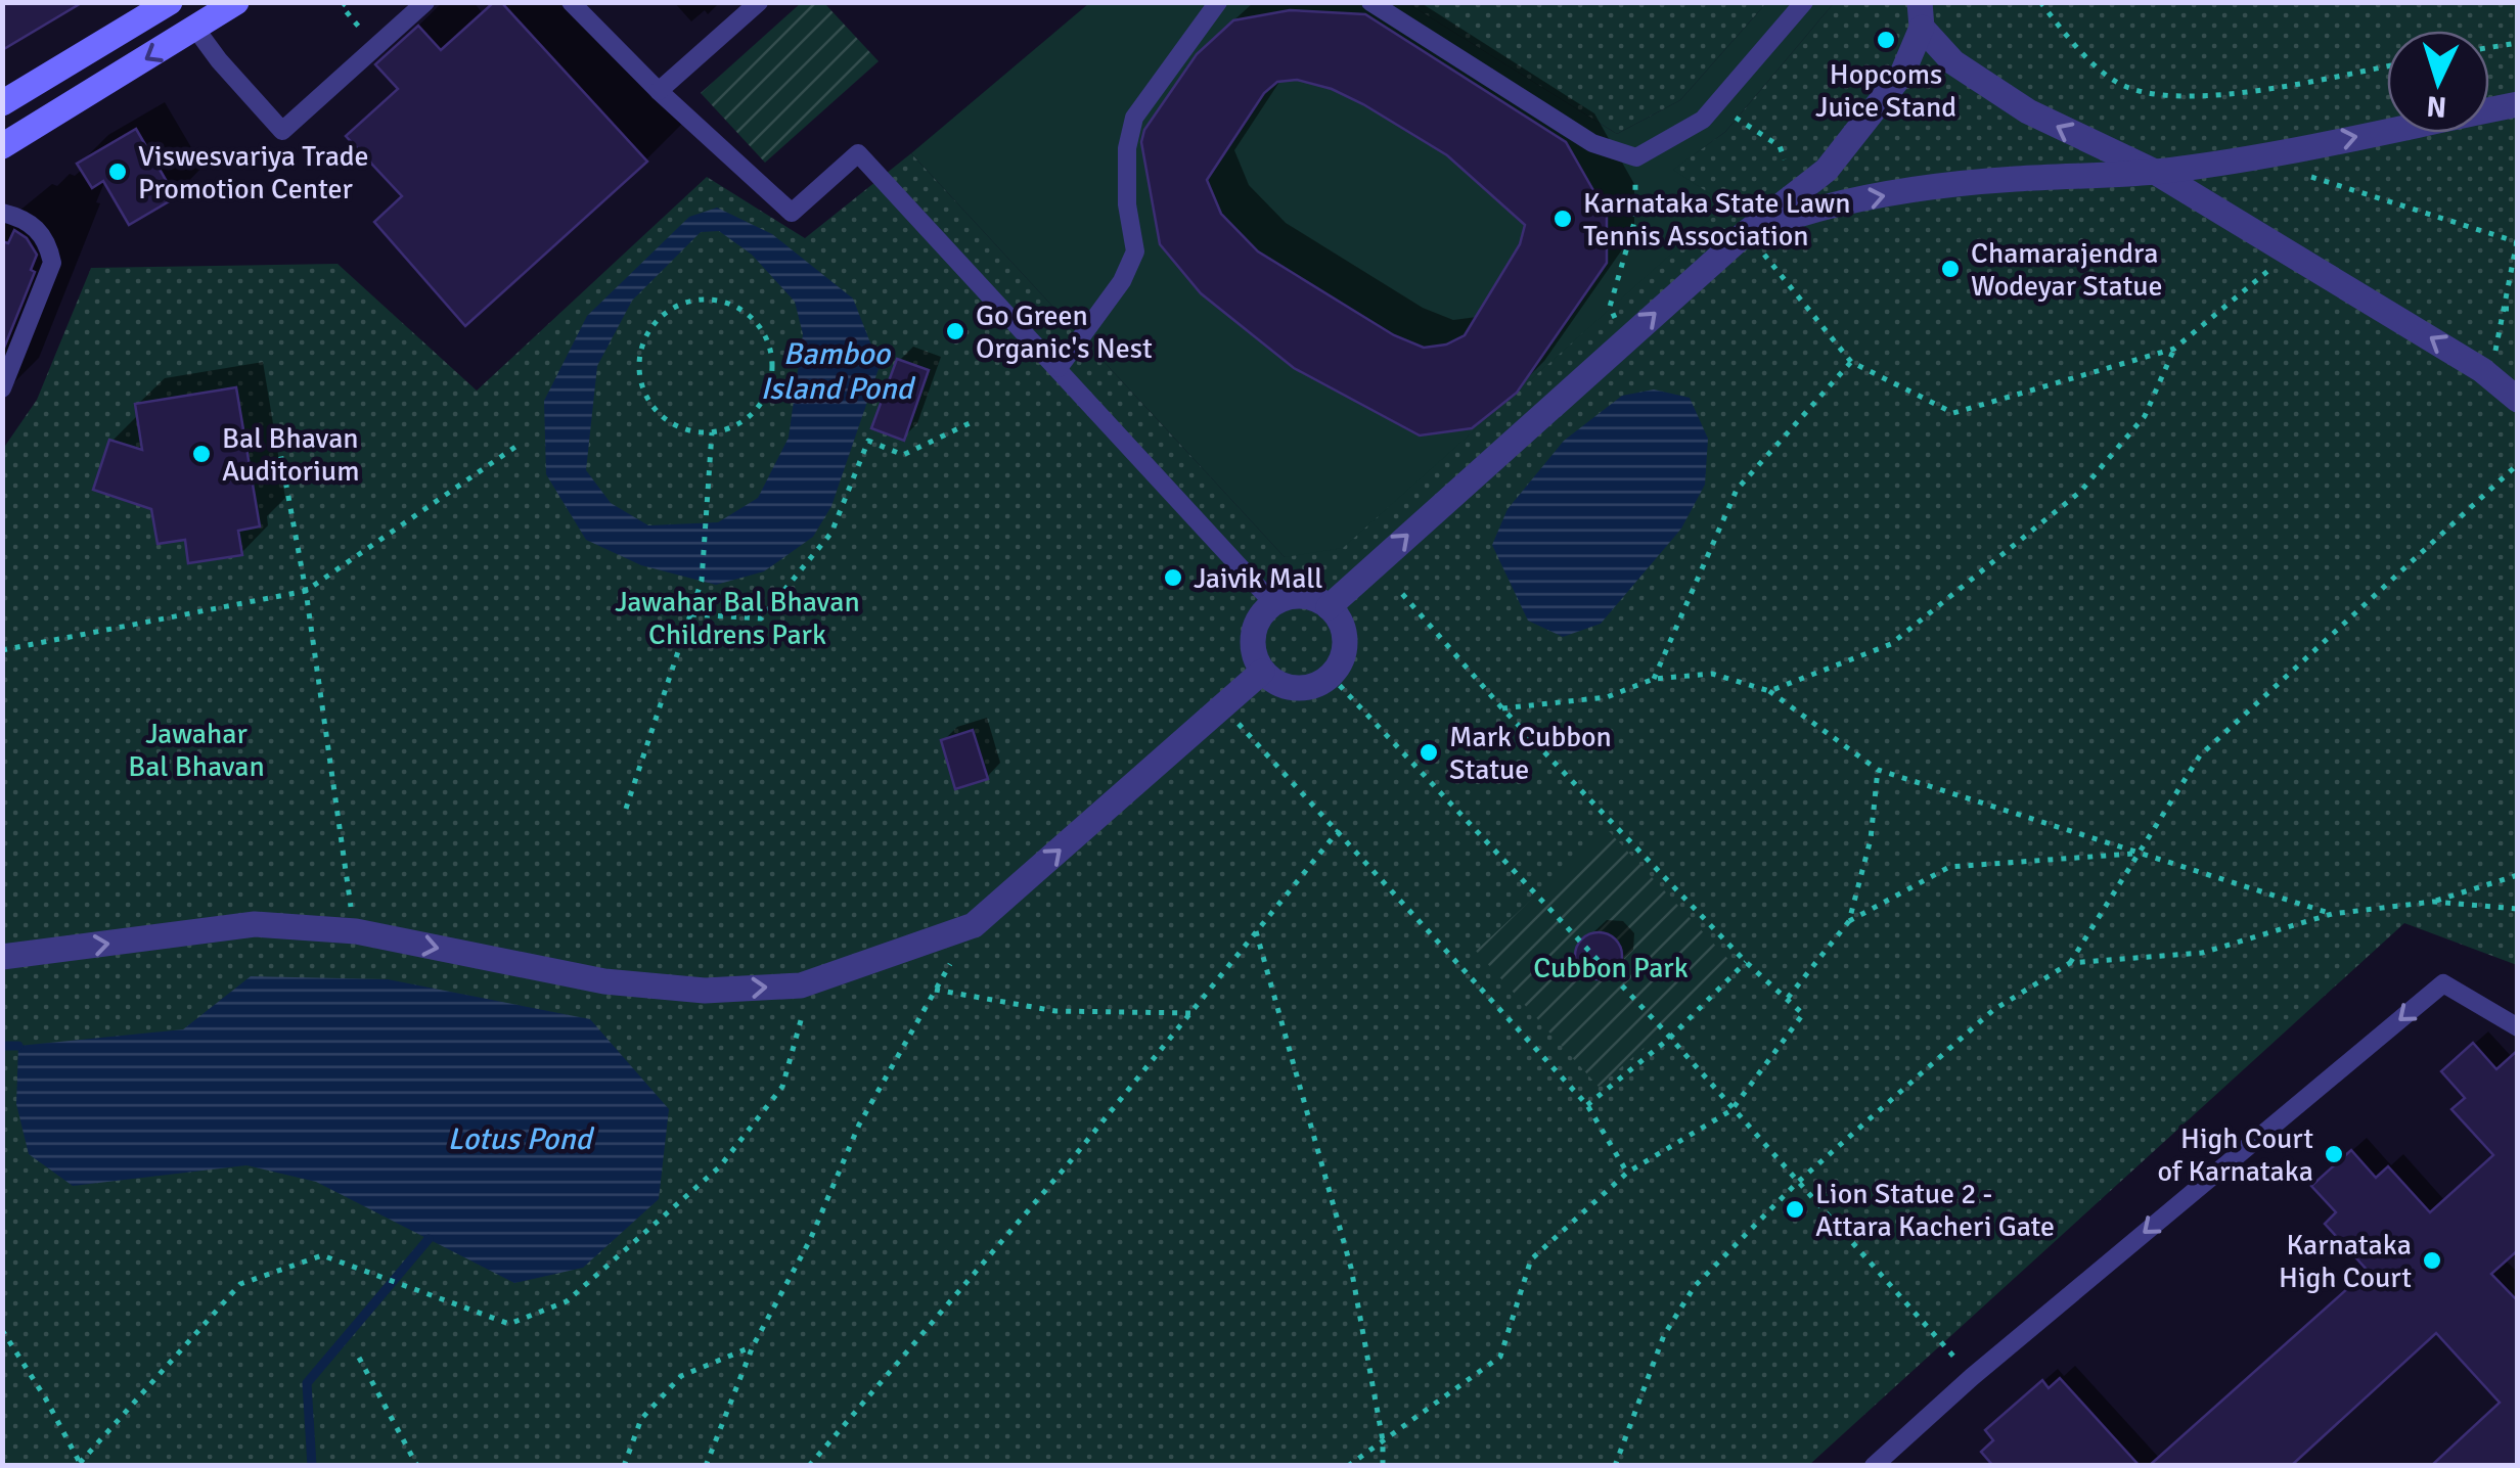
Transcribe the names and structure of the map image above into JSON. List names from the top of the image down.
{
  "water": ["Bamboo Island Pond", "Lotus Pond"],
  "parks": ["Jawahar Bal Bhavan Childrens Park", "Jawahar Bal Bhavan", "Cubbon Park"],
  "places": [
    "Hopcoms Juice Stand",
    "Viswesvariya Trade Promotion Center",
    "Karnataka State Lawn Tennis Association",
    "Chamarajendra Wodeyar Statue",
    "Go Green Organic's Nest",
    "Bal Bhavan Auditorium",
    "Jaivik Mall",
    "Mark Cubbon Statue",
    "High Court of Karnataka",
    "Lion Statue 2 - Attara Kacheri Gate",
    "Karnataka High Court"
  ],
  "north": "bottom"
}
